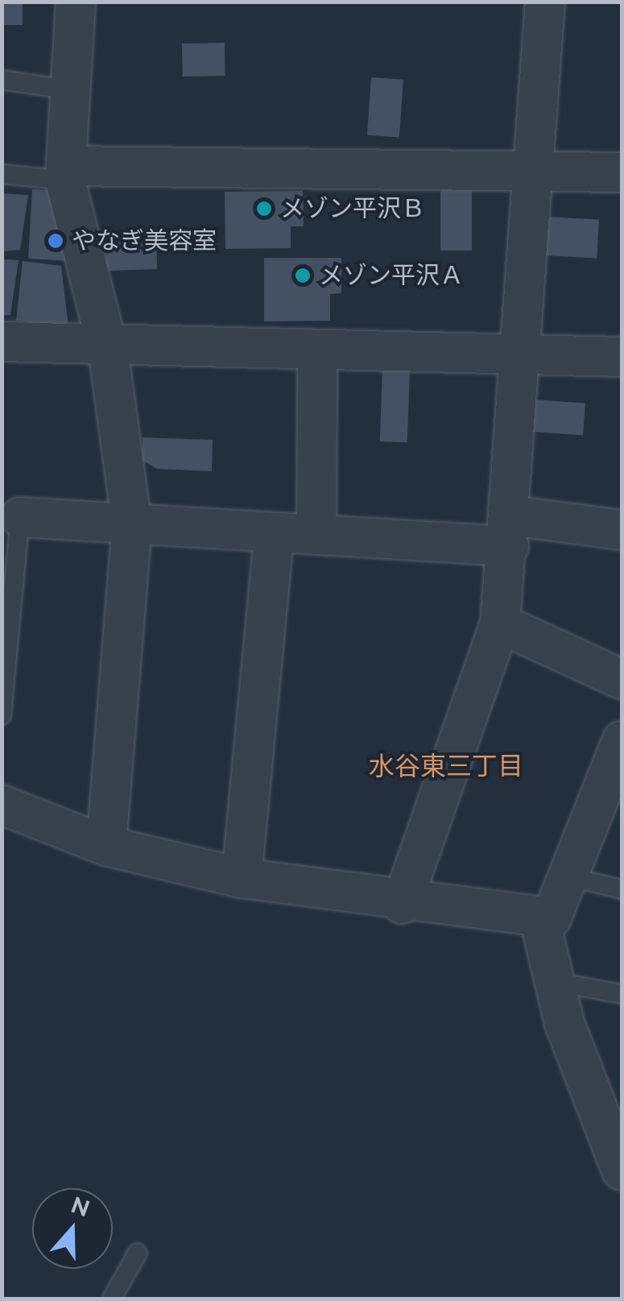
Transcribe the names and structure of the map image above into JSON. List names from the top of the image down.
{
  "districts": ["水谷東三丁目"],
  "places": ["メゾン平沢Ｂ", "やなぎ美容室", "メゾン平沢Ａ"],
  "north": "top"
}
